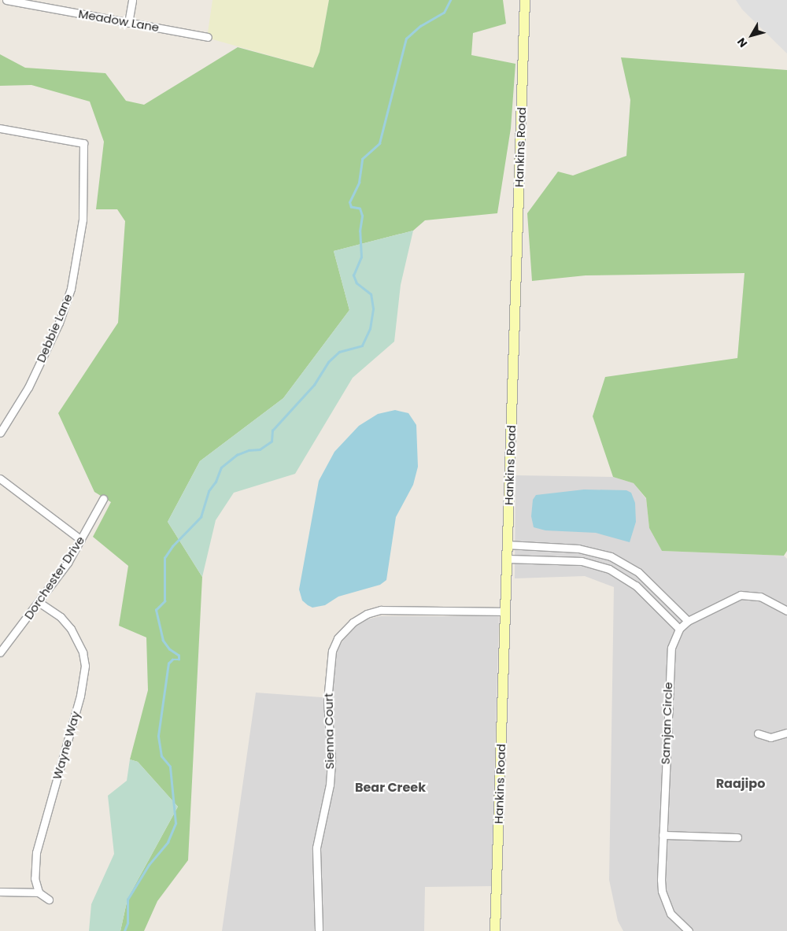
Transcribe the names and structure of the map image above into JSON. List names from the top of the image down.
{
  "streets": {
    "main road": ["Hankins Road"],
    "street": [
      "Meadow Lane",
      "Debbie Lane",
      "Dorchester Drive",
      "Samjan Circle",
      "Sienna Court",
      "Wayne Way"
    ]
  },
  "crossings": [
    ["Hankins Road", "Sienna Court"],
    ["Dorchester Drive", "Wayne Way"]
  ],
  "districts": ["Raajipo", "Bear Creek"],
  "north": "bottom left"
}
